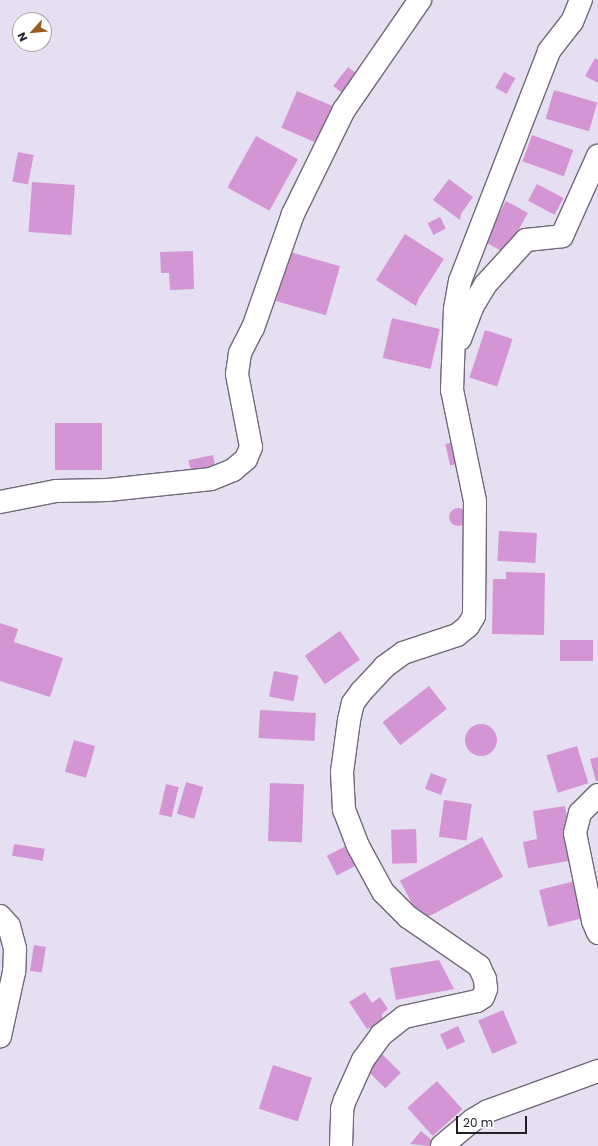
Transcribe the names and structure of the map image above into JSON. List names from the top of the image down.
{
  "scale_bar": "20 m",
  "north": "bottom left"
}
